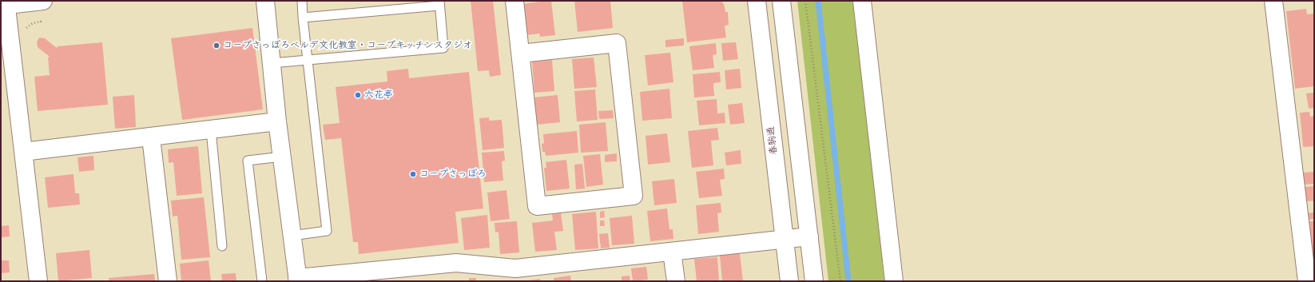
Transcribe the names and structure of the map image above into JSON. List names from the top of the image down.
{
  "streets": {
    "street": ["春駒通"]
  },
  "places": ["コープさっぽろベルデ文化教室・コープキッチンスタジオ", "六花亭", "コープさっぽろ"]
}
